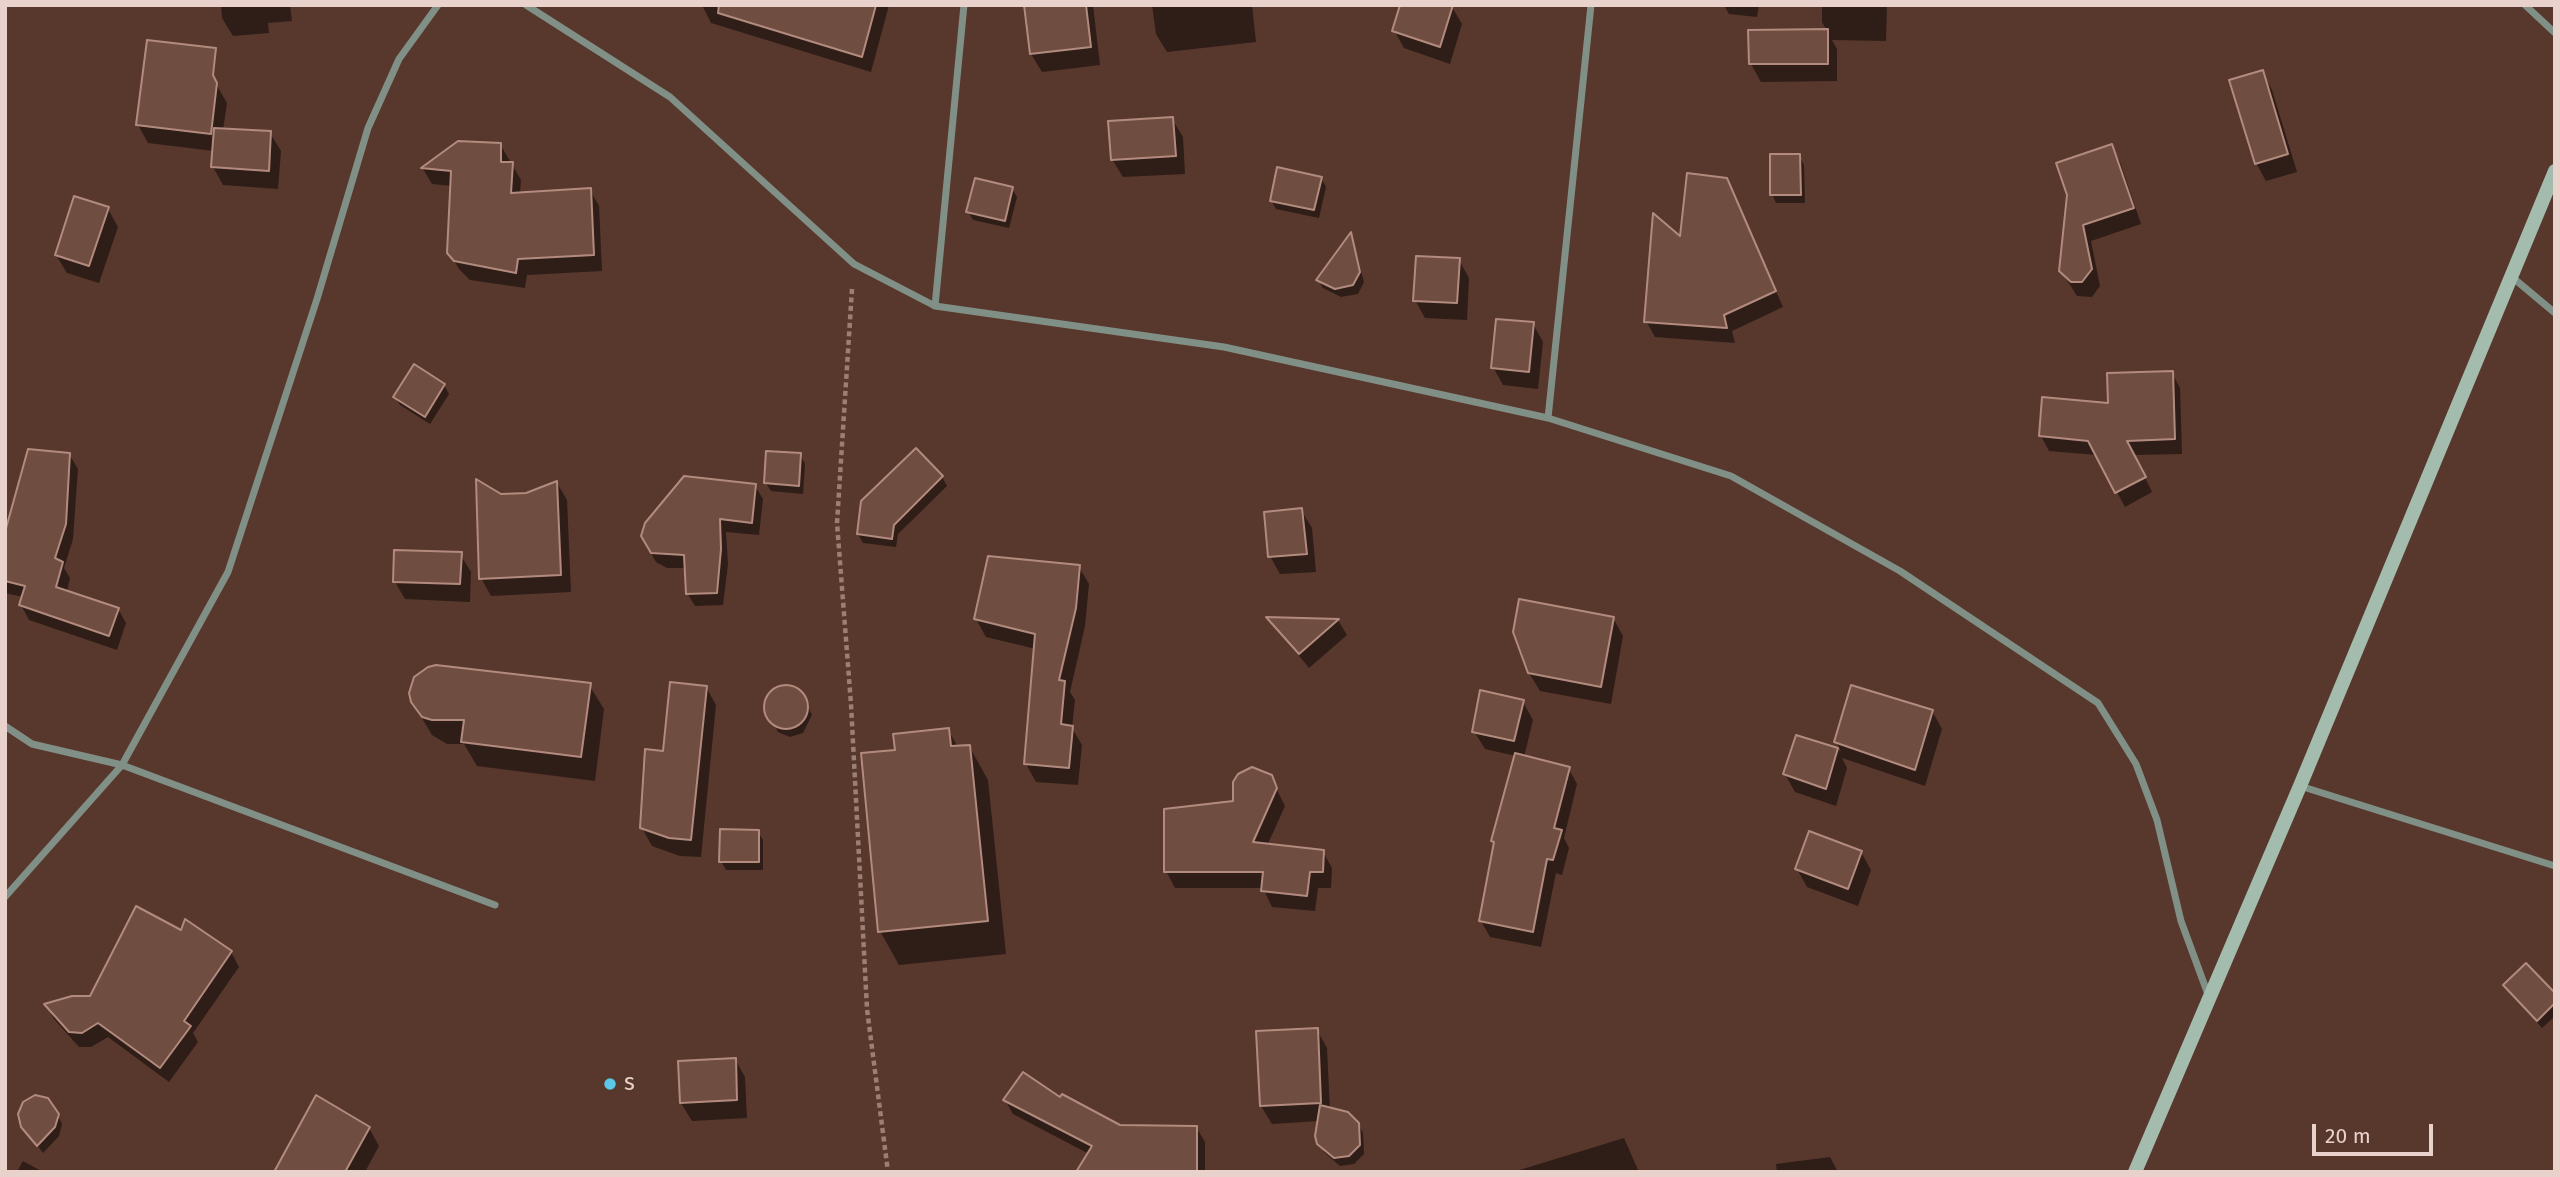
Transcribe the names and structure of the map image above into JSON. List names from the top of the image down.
{
  "places": ["s"],
  "scale_bar": "20 m"
}
